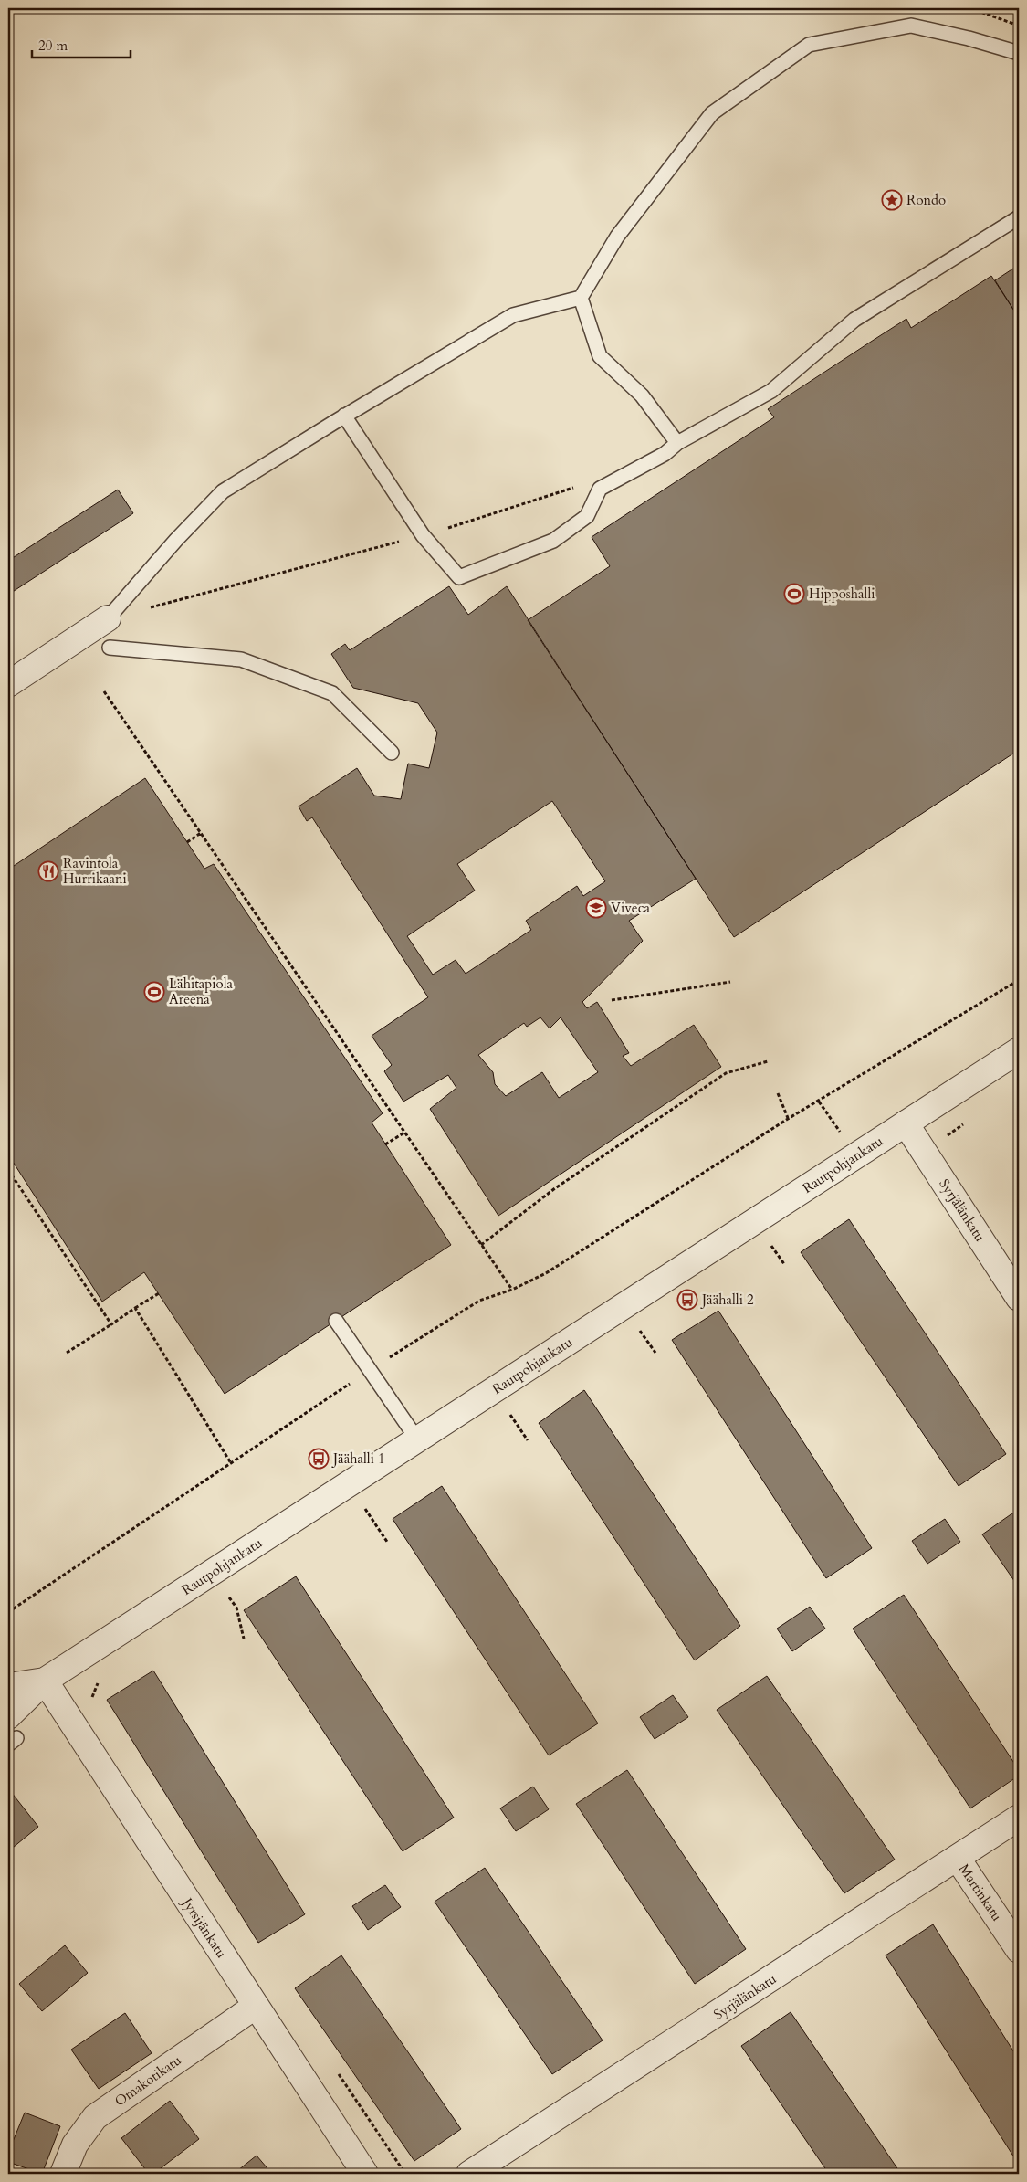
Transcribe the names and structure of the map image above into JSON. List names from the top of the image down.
{
  "streets": {
    "street": [
      "Rautpohjankatu",
      "Syrjälänkatu",
      "Martinkatu",
      "Jyrsijänkatu",
      "Omakotikatu"
    ]
  },
  "crossings": [
    ["Rautpohjankatu", "Syrjälänkatu"],
    ["Rautpohjankatu", "Jyrsijänkatu"],
    ["Syrjälänkatu", "Martinkatu"],
    ["Jyrsijänkatu", "Omakotikatu"]
  ],
  "places": {
    "place": ["Rondo"],
    "sports": ["Hipposhalli", "Lähitapiola Areena"],
    "restaurant": ["Ravintola Hurrikaani"],
    "school or university": ["Viveca"],
    "bus stop": ["Jäähalli 2", "Jäähalli 1"]
  },
  "scale_bar": "20 m"
}
